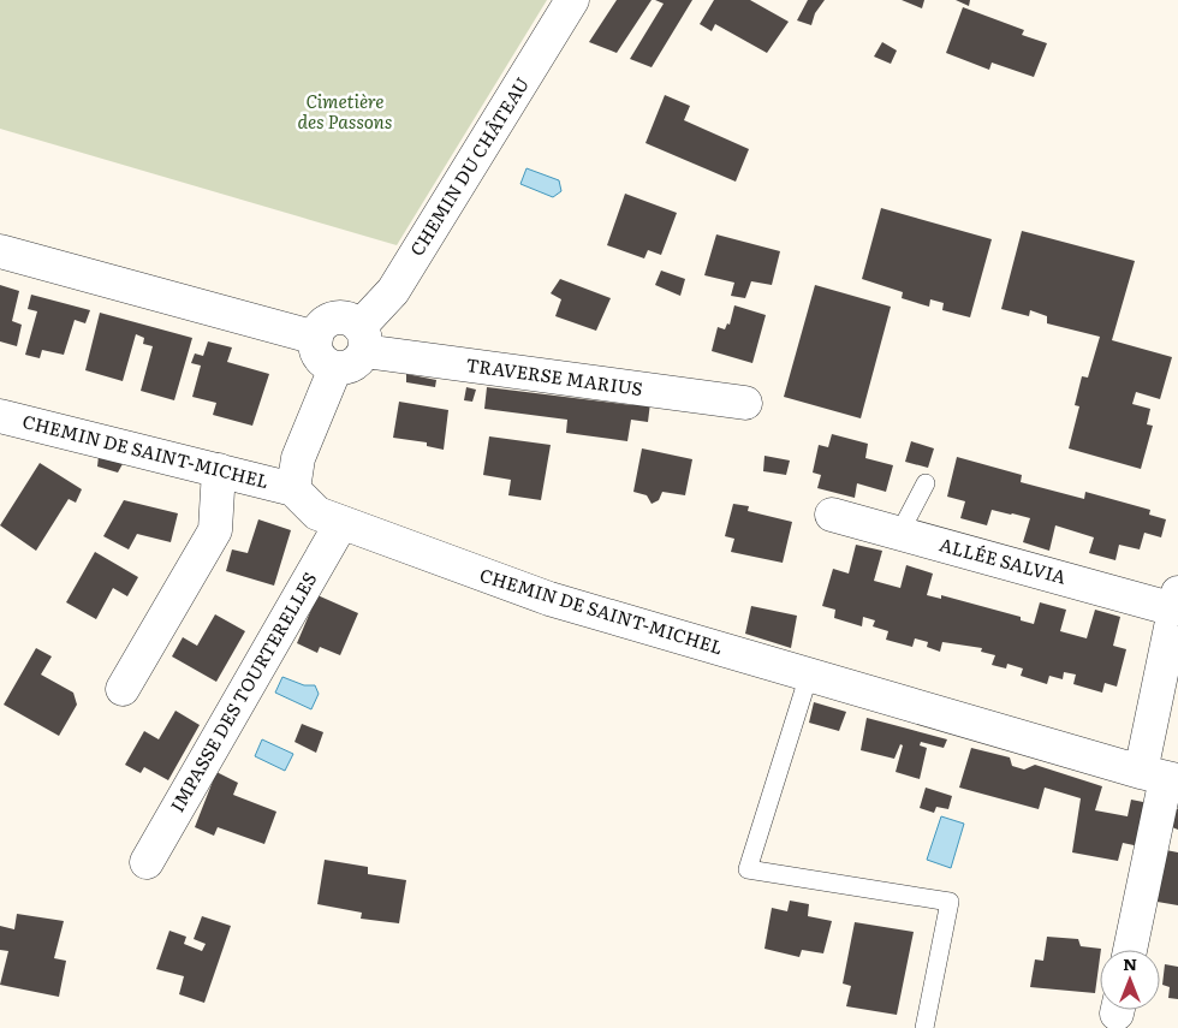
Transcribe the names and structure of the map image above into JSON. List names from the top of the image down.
{
  "streets": {
    "street": [
      "CHEMIN DU CHÂTEAU",
      "TRAVERSE MARIUS",
      "CHEMIN DE SAINT-MICHEL",
      "ALLÉE SALVIA",
      "IMPASSE DES TOURTERELLES"
    ]
  },
  "crossings": [
    ["CHEMIN DU CHÂTEAU", "TRAVERSE MARIUS"],
    ["CHEMIN DE SAINT-MICHEL", "ALLÉE SALVIA"],
    ["CHEMIN DE SAINT-MICHEL", "IMPASSE DES TOURTERELLES"]
  ],
  "parks": ["Cimetière des Passons"],
  "north": "top"
}
